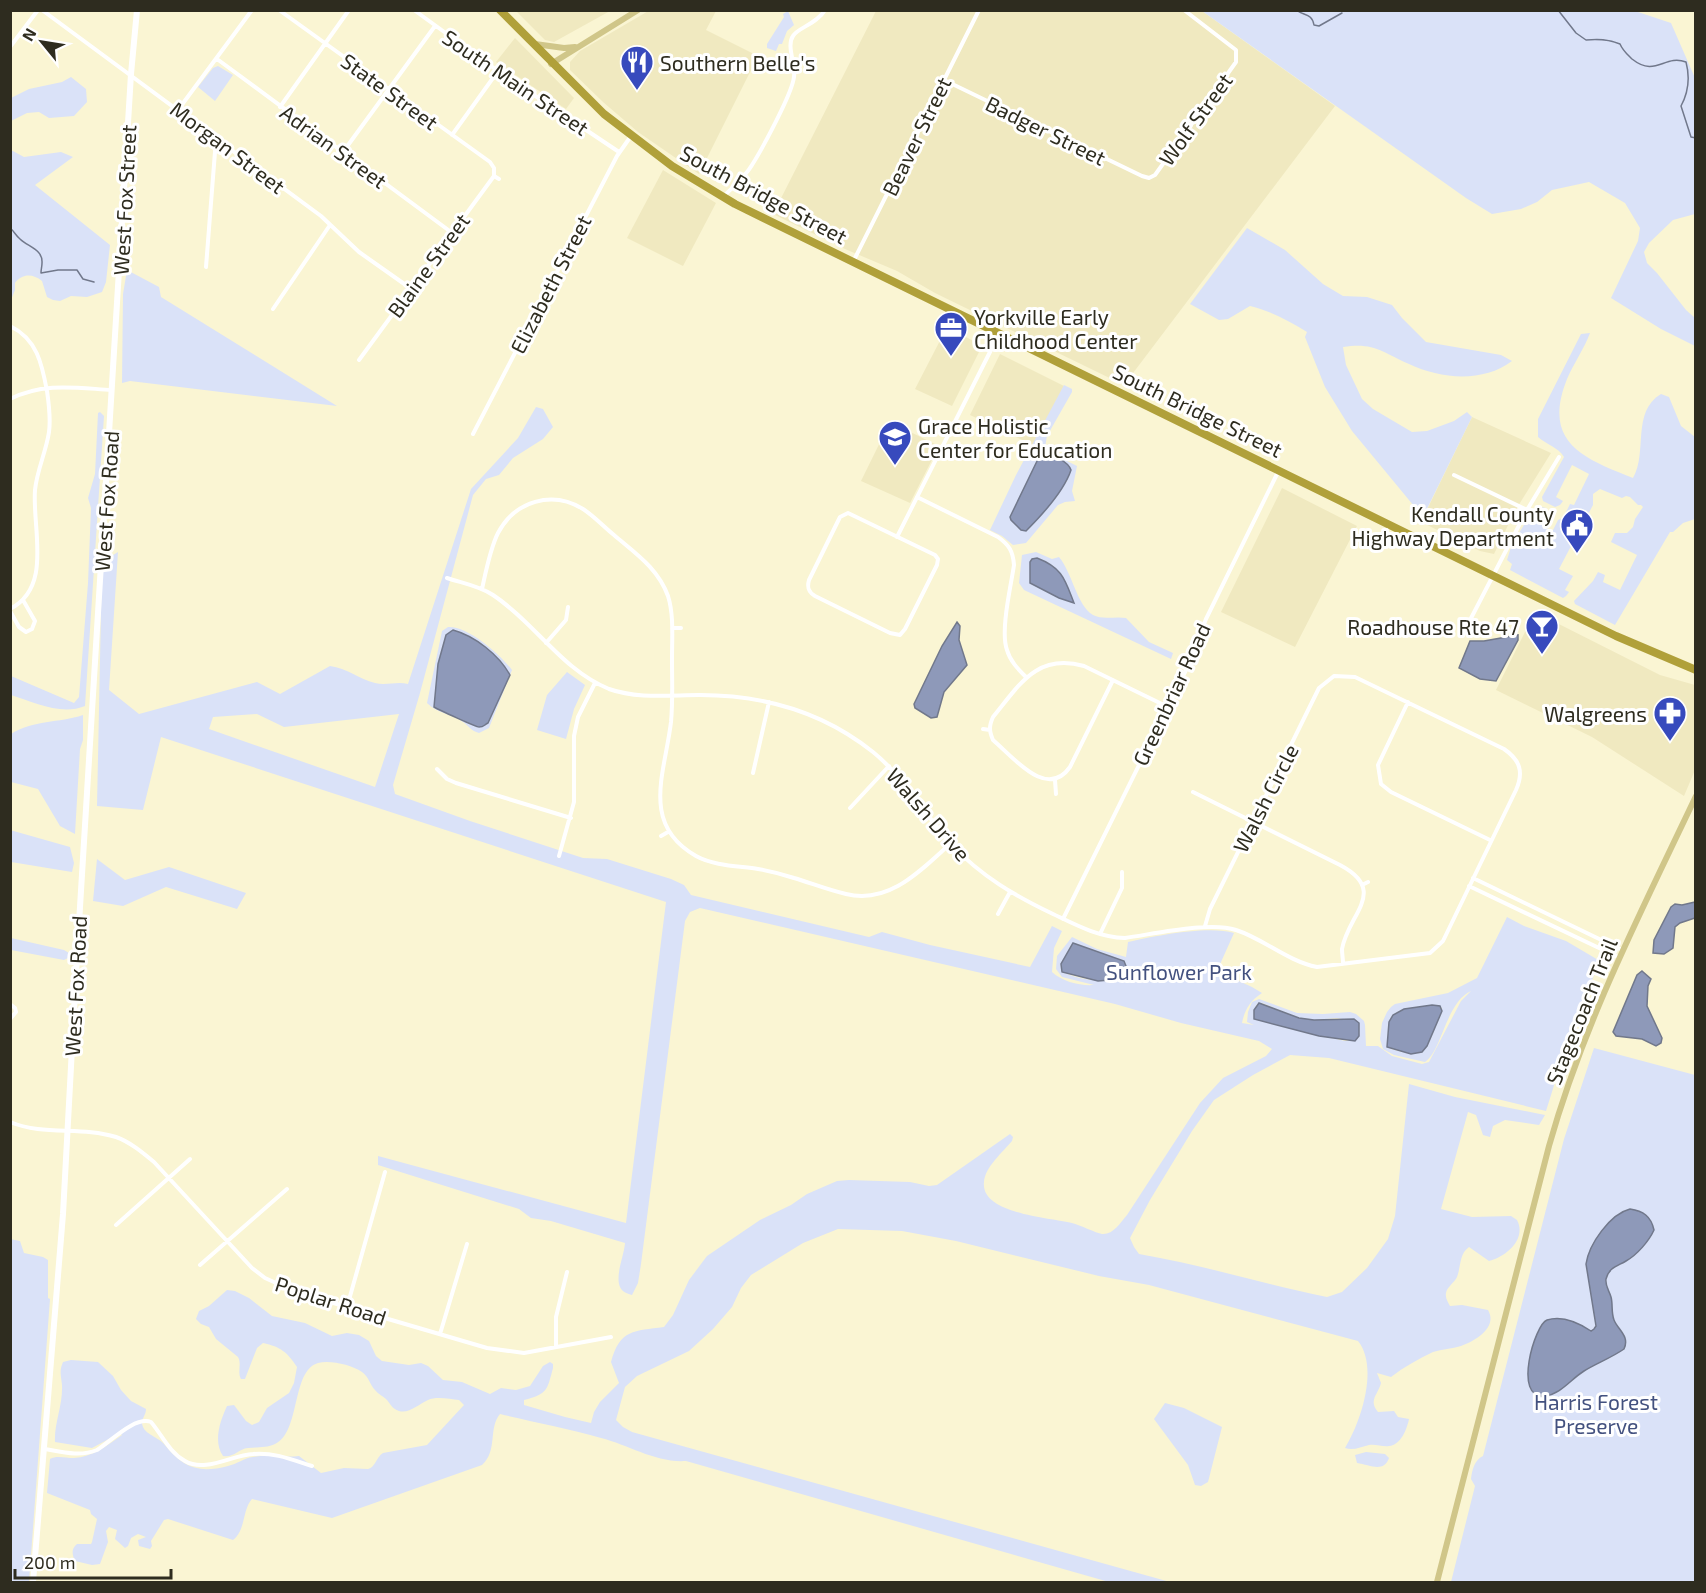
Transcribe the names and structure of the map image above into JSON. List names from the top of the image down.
{
  "streets": {
    "highway": ["South Bridge Street"],
    "main road": ["Stagecoach Trail"],
    "street": [
      "South Main Street",
      "State Street",
      "Wolf Street",
      "Badger Street",
      "Beaver Street",
      "Adrian Street",
      "Morgan Street",
      "West Fox Street",
      "Blaine Street",
      "Elizabeth Street",
      "West Fox Road",
      "Greenbriar Road",
      "Walsh Circle",
      "Walsh Drive",
      "Poplar Road"
    ]
  },
  "crossings": [
    ["South Main Street", "Elizabeth Street"],
    ["State Street", "Blaine Street"],
    ["Wolf Street", "Badger Street"],
    ["Badger Street", "Beaver Street"],
    ["Beaver Street", "South Bridge Street"],
    ["Adrian Street", "Blaine Street"],
    ["Morgan Street", "West Fox Street"],
    ["Morgan Street", "Blaine Street"],
    ["South Bridge Street", "Elizabeth Street"],
    ["South Bridge Street", "Greenbriar Road"],
    ["West Fox Street", "West Fox Road"],
    ["West Fox Road", "Poplar Road"],
    ["Greenbriar Road", "Walsh Drive"],
    ["Walsh Circle", "Walsh Drive"]
  ],
  "parks": ["Sunflower Park", "Harris Forest Preserve"],
  "places": {
    "restaurant": ["Southern Belle's"],
    "office": ["Yorkville Early Childhood Center"],
    "school or university": ["Grace Holistic Center for Education"],
    "public building": ["Kendall County Highway Department"],
    "bar": ["Roadhouse Rte 47"],
    "pharmacy": ["Walgreens"]
  },
  "scale_bar": "200 m",
  "north": "top left"
}
